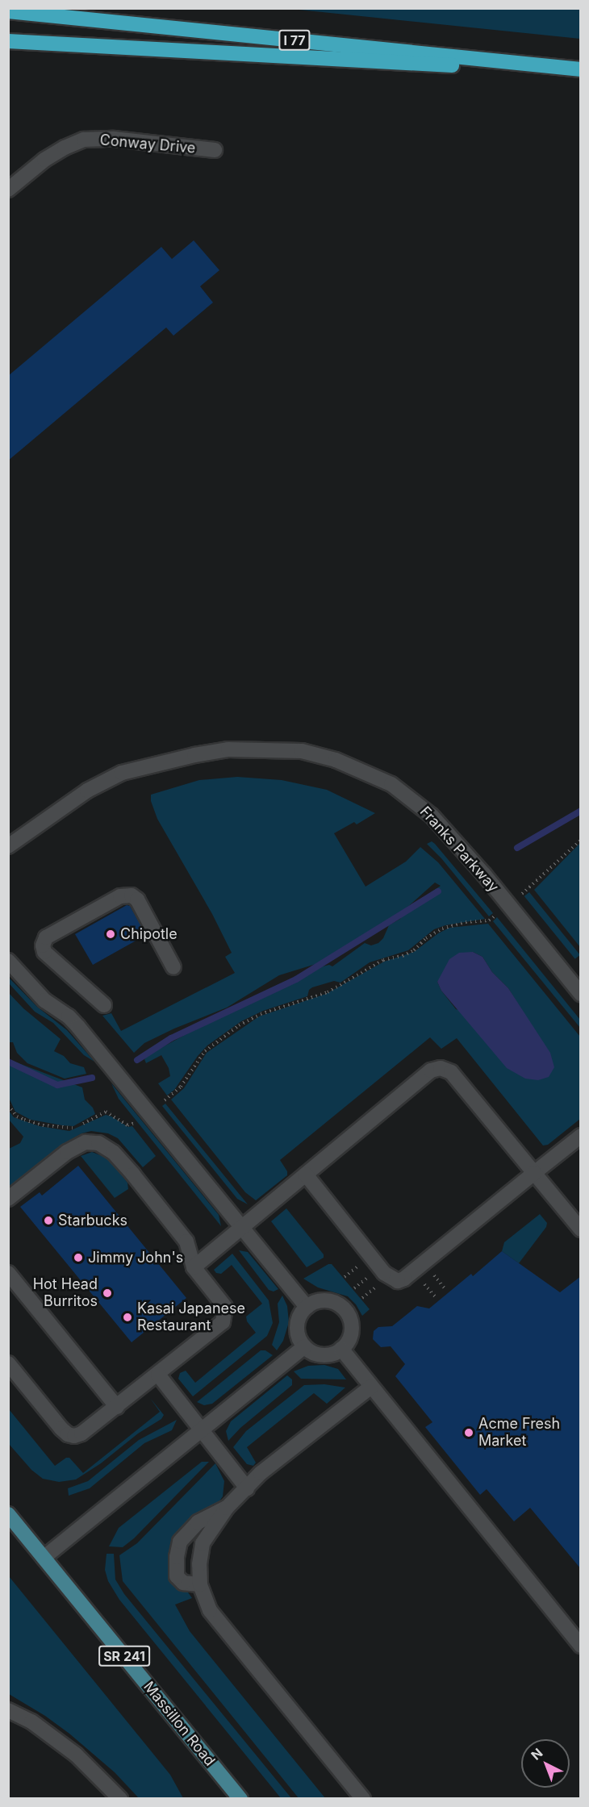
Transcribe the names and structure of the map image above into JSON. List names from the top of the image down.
{
  "streets": {
    "highway": ["I 77"],
    "main road": ["SR 241", "Massillon Road"],
    "lane": ["Conway Drive", "Franks Parkway"]
  },
  "places": [
    "Chipotle",
    "Starbucks",
    "Jimmy John's",
    "Hot Head Burritos",
    "Kasai Japanese Restaurant",
    "Acme Fresh Market"
  ],
  "north": "top left"
}
